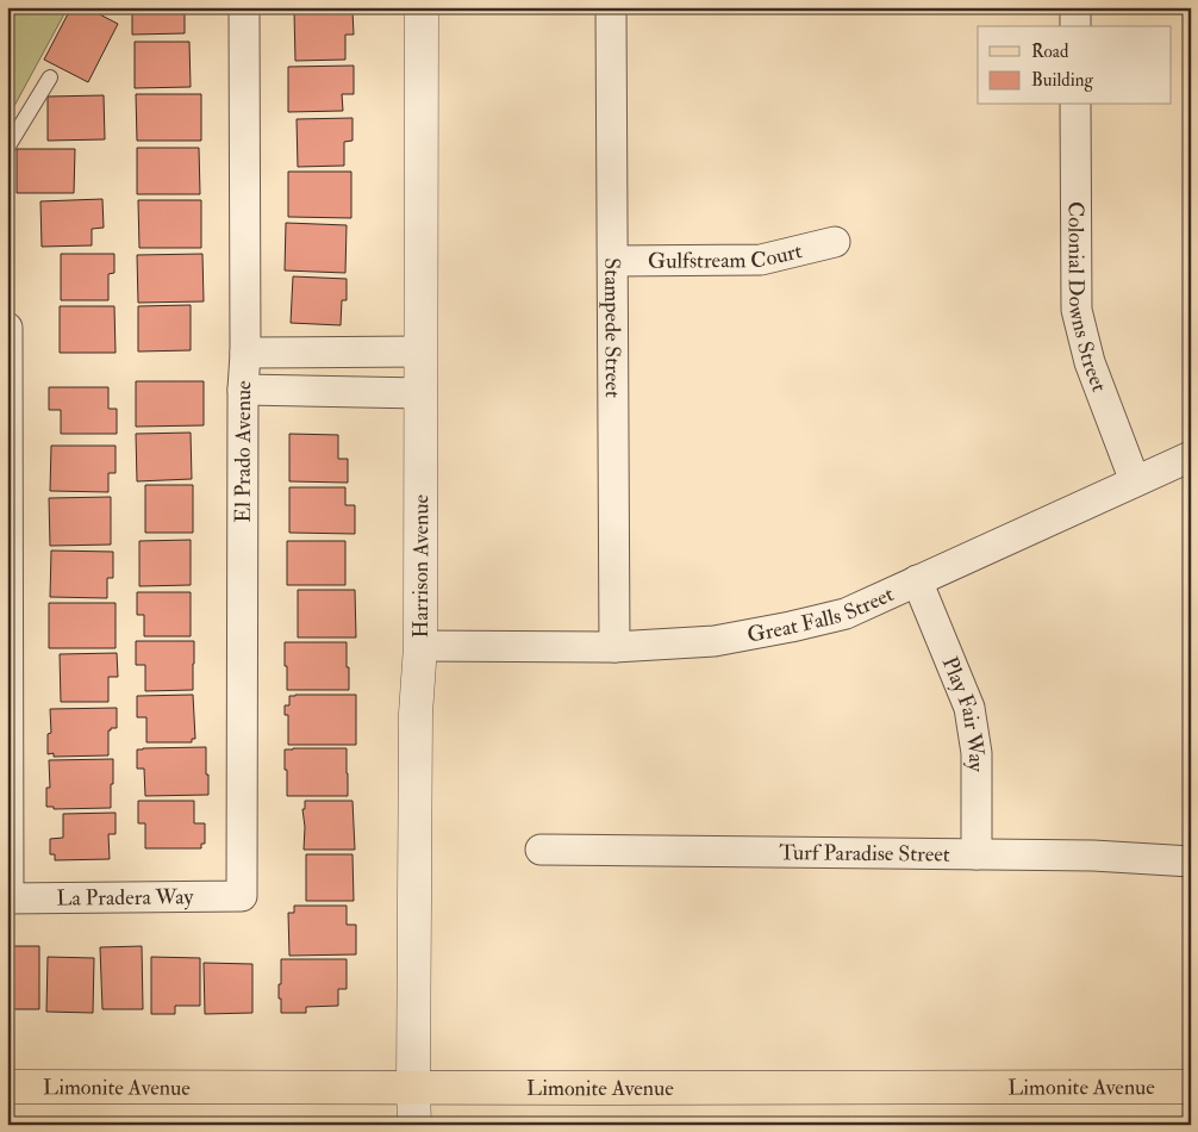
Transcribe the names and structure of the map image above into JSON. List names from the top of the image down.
{
  "streets": {
    "main road": ["Limonite Avenue"],
    "street": [
      "Gulfstream Court",
      "Colonial Downs Street",
      "Stampede Street",
      "El Prado Avenue",
      "Harrison Avenue",
      "Great Falls Street",
      "Play Fair Way",
      "Turf Paradise Street",
      "La Pradera Way"
    ]
  },
  "crossings": [
    ["Gulfstream Court", "Stampede Street"],
    ["Colonial Downs Street", "Great Falls Street"],
    ["Stampede Street", "Great Falls Street"],
    ["El Prado Avenue", "La Pradera Way"],
    ["Harrison Avenue", "Great Falls Street"],
    ["Harrison Avenue", "Limonite Avenue"],
    ["Great Falls Street", "Play Fair Way"],
    ["Play Fair Way", "Turf Paradise Street"]
  ],
  "legend": ["Road", "Building"]
}
